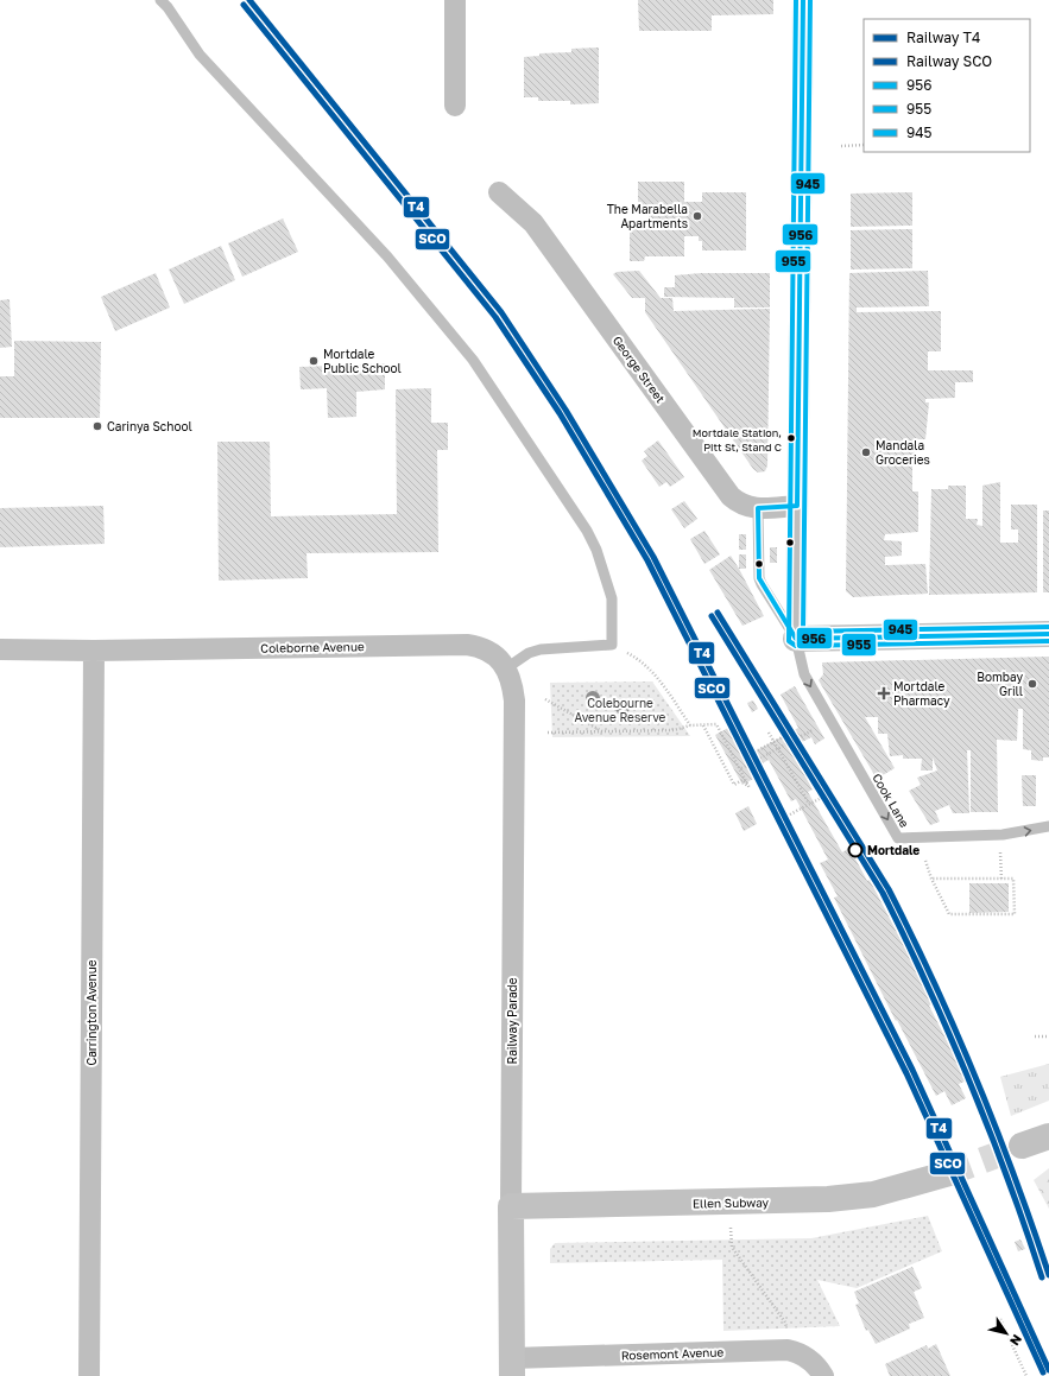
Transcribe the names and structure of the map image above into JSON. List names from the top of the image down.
{
  "streets": {
    "street": [
      "George Street",
      "Coleborne Avenue",
      "Carrington Avenue",
      "Railway Parade",
      "Ellen Subway",
      "Rosemont Avenue"
    ],
    "lane": ["Cook Lane"]
  },
  "crossings": [
    ["Coleborne Avenue", "Carrington Avenue"],
    ["Coleborne Avenue", "Railway Parade"],
    ["Railway Parade", "Ellen Subway"],
    ["Railway Parade", "Rosemont Avenue"]
  ],
  "one_way": ["Cook Lane"],
  "parks": ["Colebourne Avenue Reserve"],
  "places": {
    "other": [
      "The Marabella Apartments",
      "Mortdale Public School",
      "Carinya School",
      "Mortdale Station, Pitt St, Stand C",
      "Mandala Groceries",
      "Bombay Grill",
      "Mortdale"
    ],
    "health": ["Mortdale Pharmacy"]
  },
  "lines": [
    "rail line T4",
    "transit line 956",
    "transit line 955",
    "transit line 945",
    "rail line SCO"
  ],
  "legend": [
    "Railway T4",
    "Railway SCO",
    "956",
    "955",
    "945"
  ],
  "north": "bottom right"
}
